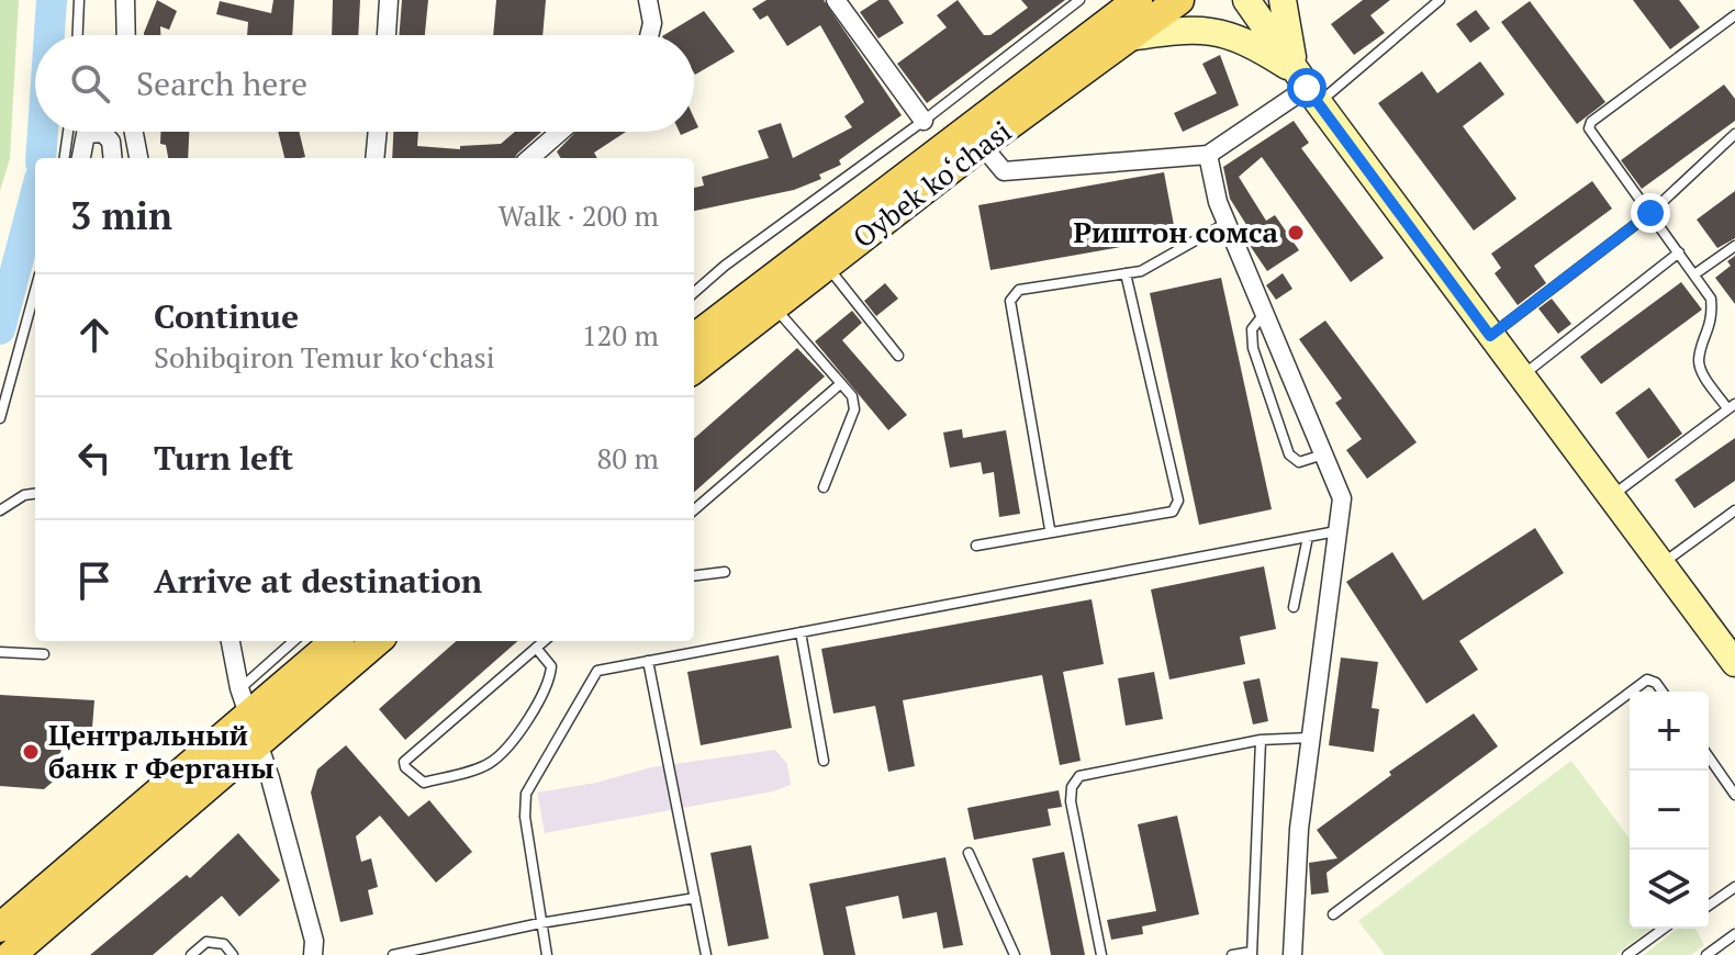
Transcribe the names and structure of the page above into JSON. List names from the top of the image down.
{
  "streets": {
    "main road": ["Oybek ko‘chasi"]
  },
  "places": ["Риштон сомса", "Центральный банк г Ферганы"],
  "page": {
    "search": "Search here",
    "heading": ["3 min", "Walk · 200 m"],
    "list": [
      ["Continue", "Sohibqiron Temur koʻchasi", "120 m"],
      ["Turn left", "80 m"],
      "Arrive at destination"
    ],
    "map_buttons": ["+", "−"]
  }
}
